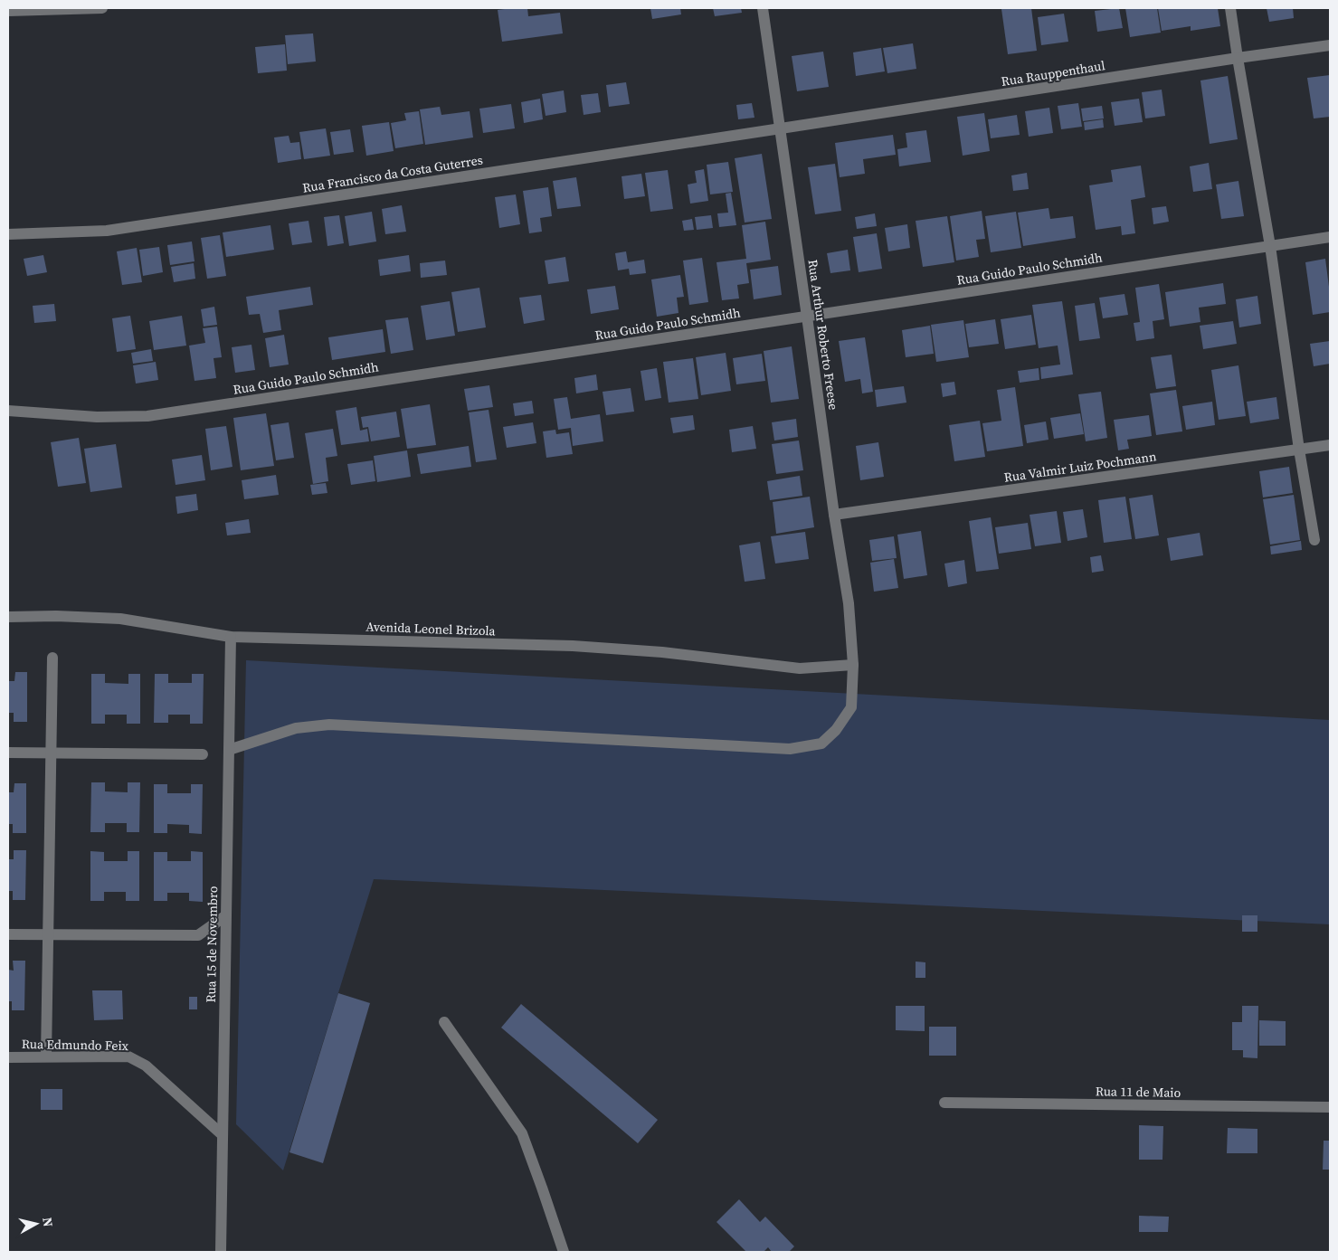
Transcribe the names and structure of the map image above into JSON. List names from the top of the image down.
{
  "streets": {
    "street": [
      "Rua Rauppenthaul",
      "Rua Francisco da Costa Guterres",
      "Rua Guido Paulo Schmidh",
      "Rua Arthur Roberto Freese",
      "Rua Valmir Luiz Pochmann",
      "Avenida Leonel Brizola",
      "Rua 15 de Novembro",
      "Rua Edmundo Feix",
      "Rua 11 de Maio"
    ]
  },
  "crossings": [
    ["Rua Rauppenthaul", "Rua Francisco da Costa Guterres"],
    ["Rua Rauppenthaul", "Rua Arthur Roberto Freese"],
    ["Rua Francisco da Costa Guterres", "Rua Arthur Roberto Freese"],
    ["Rua Guido Paulo Schmidh", "Rua Arthur Roberto Freese"],
    ["Rua Arthur Roberto Freese", "Rua Valmir Luiz Pochmann"],
    ["Rua Arthur Roberto Freese", "Avenida Leonel Brizola"],
    ["Rua Arthur Roberto Freese", "Rua 15 de Novembro"],
    ["Avenida Leonel Brizola", "Rua 15 de Novembro"],
    ["Rua 15 de Novembro", "Rua Edmundo Feix"]
  ],
  "north": "right"
}
